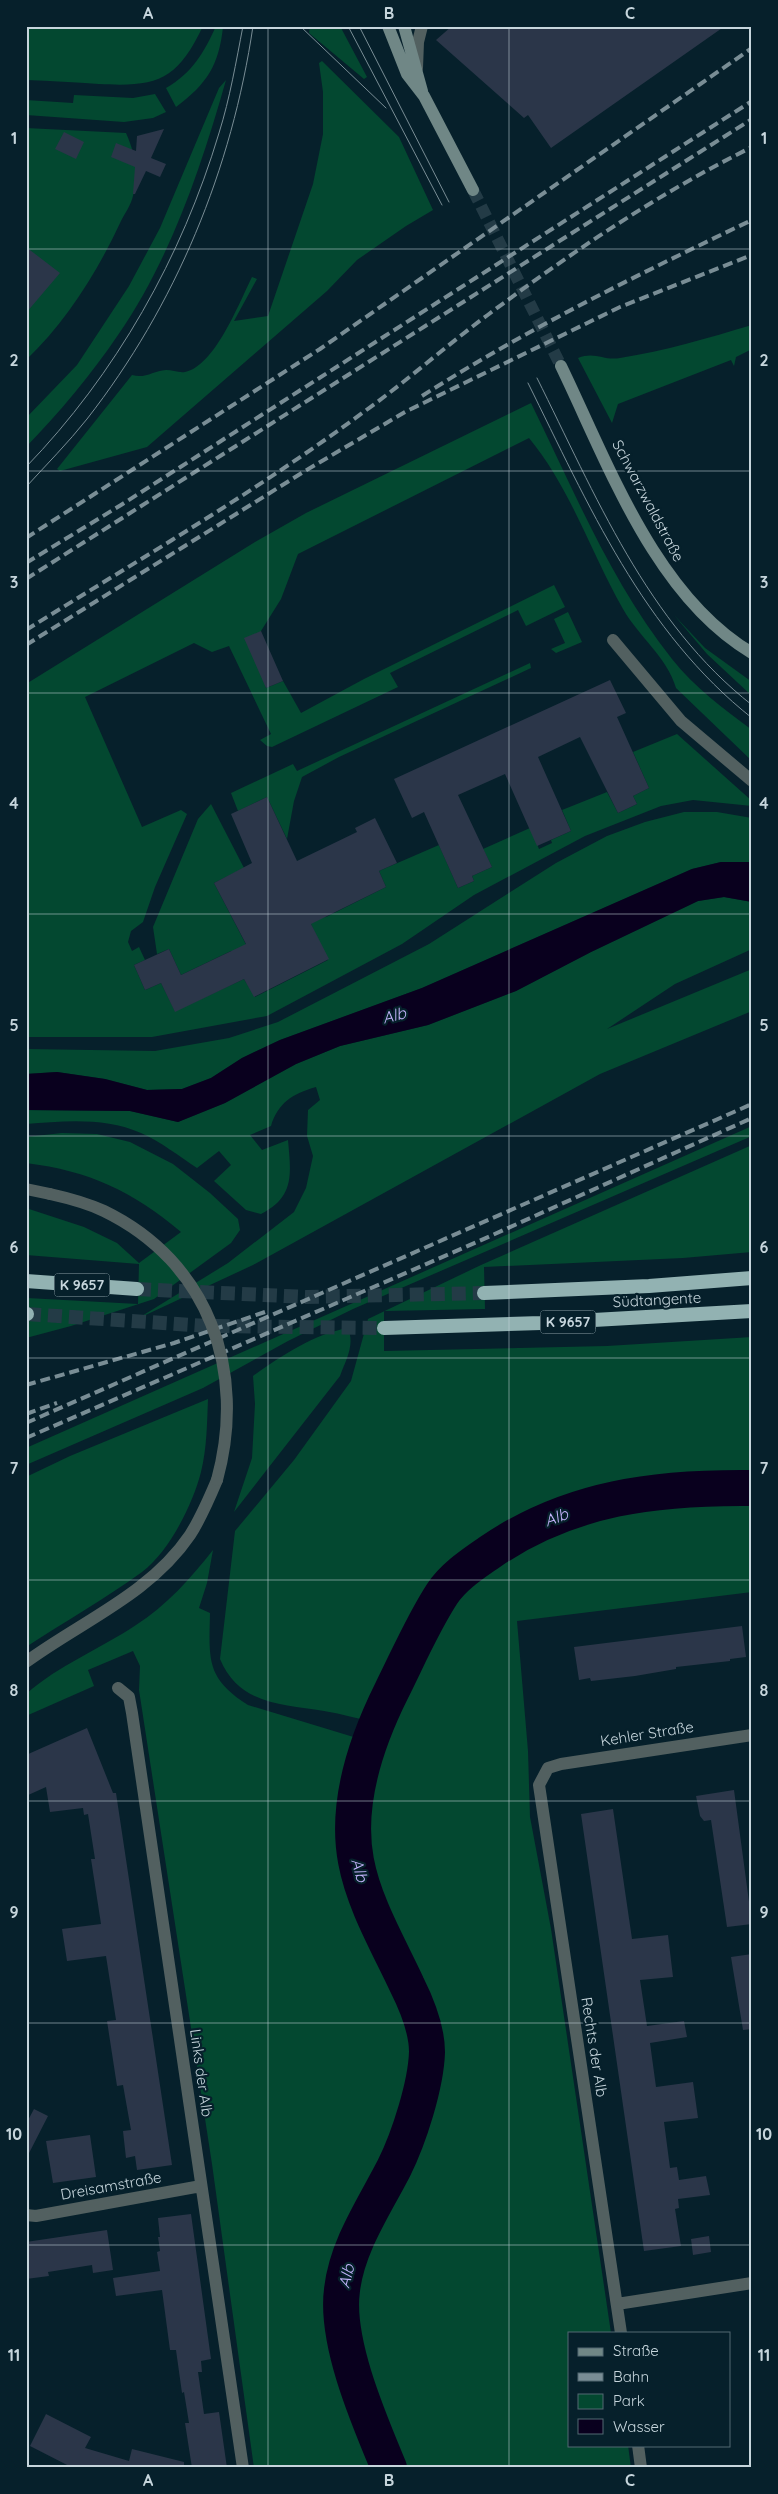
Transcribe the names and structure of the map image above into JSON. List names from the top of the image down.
{
  "streets": {
    "highway": ["K 9657", "Südtangente"],
    "main road": ["Schwarzwaldstraße"],
    "street": [
      "Kehler Straße",
      "Rechts der Alb",
      "Links der Alb",
      "Dreisamstraße"
    ]
  },
  "crossings": [
    ["Kehler Straße", "Rechts der Alb"],
    ["Links der Alb", "Dreisamstraße"]
  ],
  "water": ["Alb"],
  "legend": [
    "Straße",
    "Bahn",
    "Park",
    "Wasser"
  ],
  "grid": {
    "columns": ["A", "B", "C"],
    "rows": [
      "1",
      "2",
      "3",
      "4",
      "5",
      "6",
      "7",
      "8",
      "9",
      "10",
      "11"
    ]
  }
}
